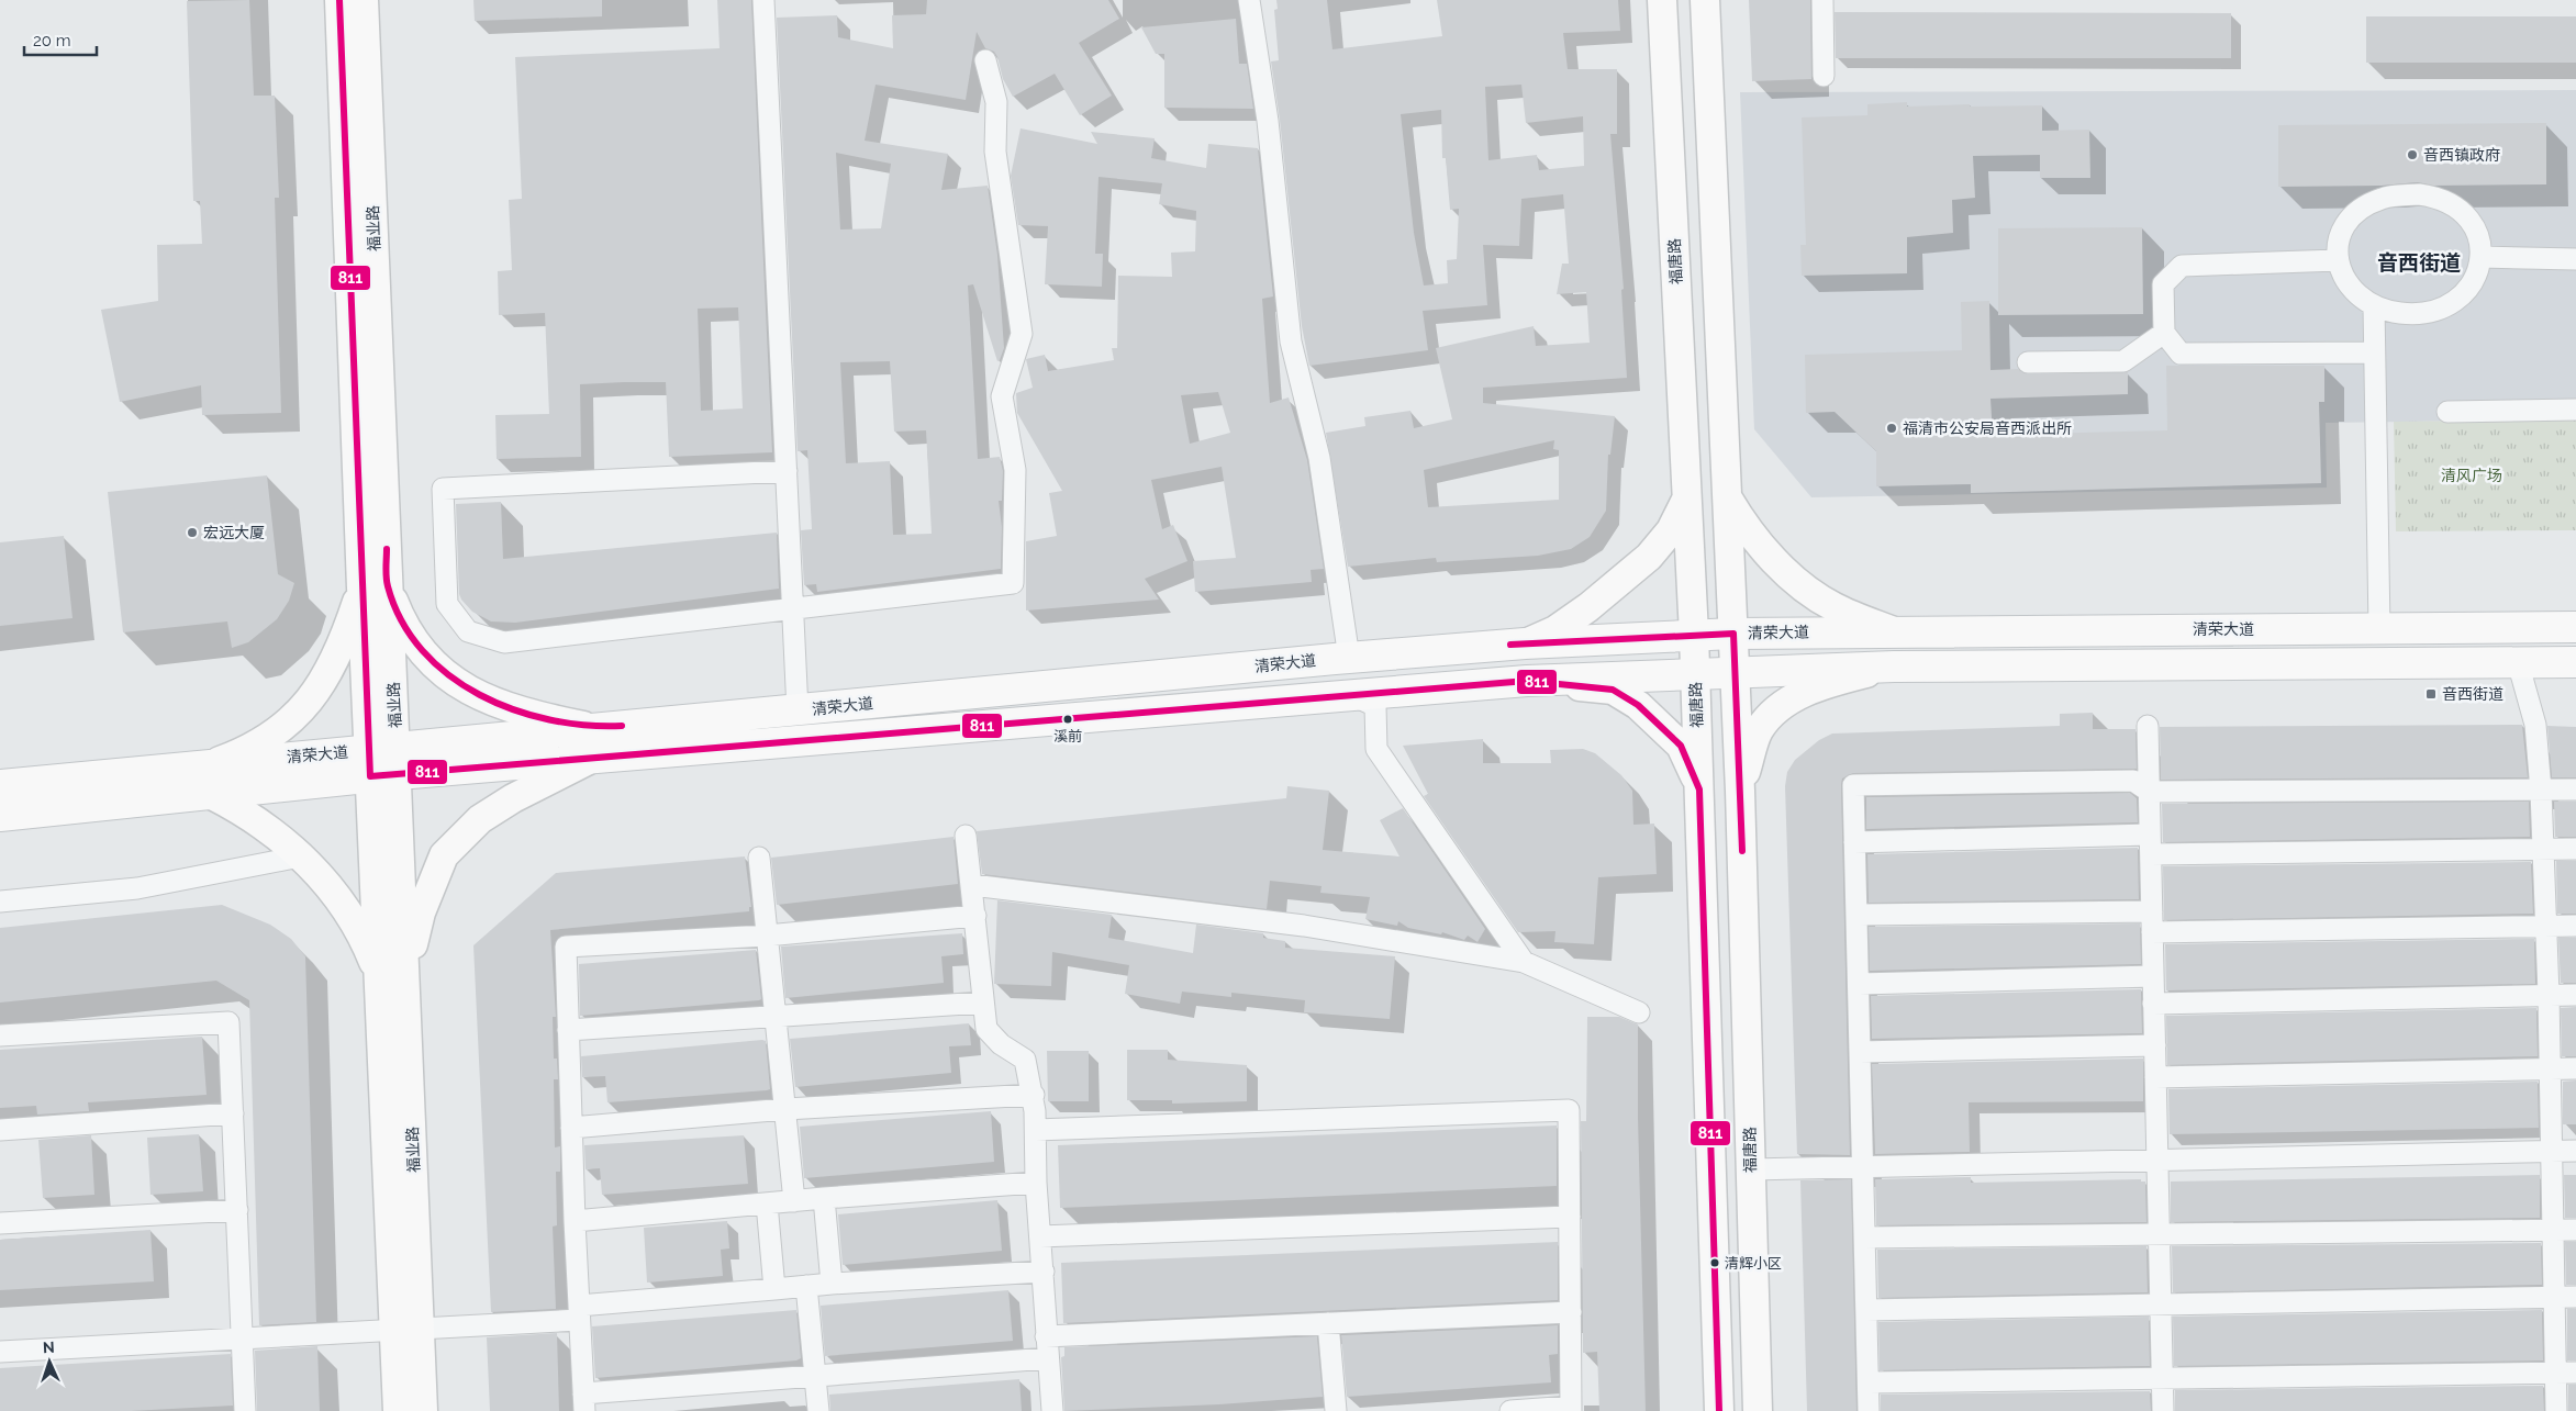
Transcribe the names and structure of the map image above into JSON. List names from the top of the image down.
{
  "streets": {
    "main road": ["清荣大道"],
    "street": ["福业路", "福唐路"]
  },
  "crossings": [
    ["福业路", "清荣大道"],
    ["福唐路", "清荣大道"]
  ],
  "districts": ["音西街道"],
  "parks": ["清风广场"],
  "places": {
    "other": [
      "音西镇政府",
      "福清市公安局音西派出所",
      "宏远大厦",
      "溪前",
      "清辉小区"
    ],
    "transit": ["音西街道"]
  },
  "lines": ["transit line 811"],
  "scale_bar": "20 m",
  "north": "top"
}
